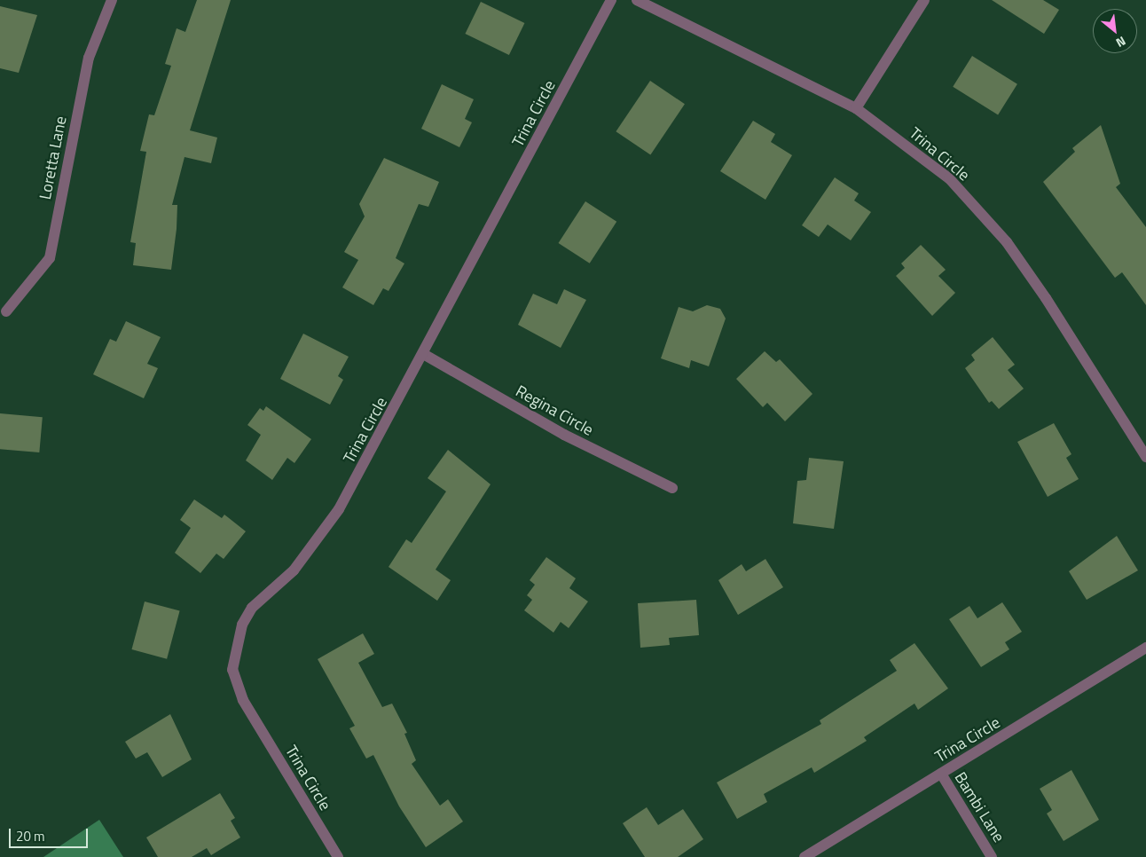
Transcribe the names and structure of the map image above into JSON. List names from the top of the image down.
{
  "streets": {
    "street": [
      "Trina Circle",
      "Loretta Lane",
      "Regina Circle",
      "Bambi Lane"
    ]
  },
  "crossings": [
    ["Trina Circle", "Regina Circle"],
    ["Trina Circle", "Bambi Lane"]
  ],
  "scale_bar": "20 m",
  "north": "bottom right"
}
